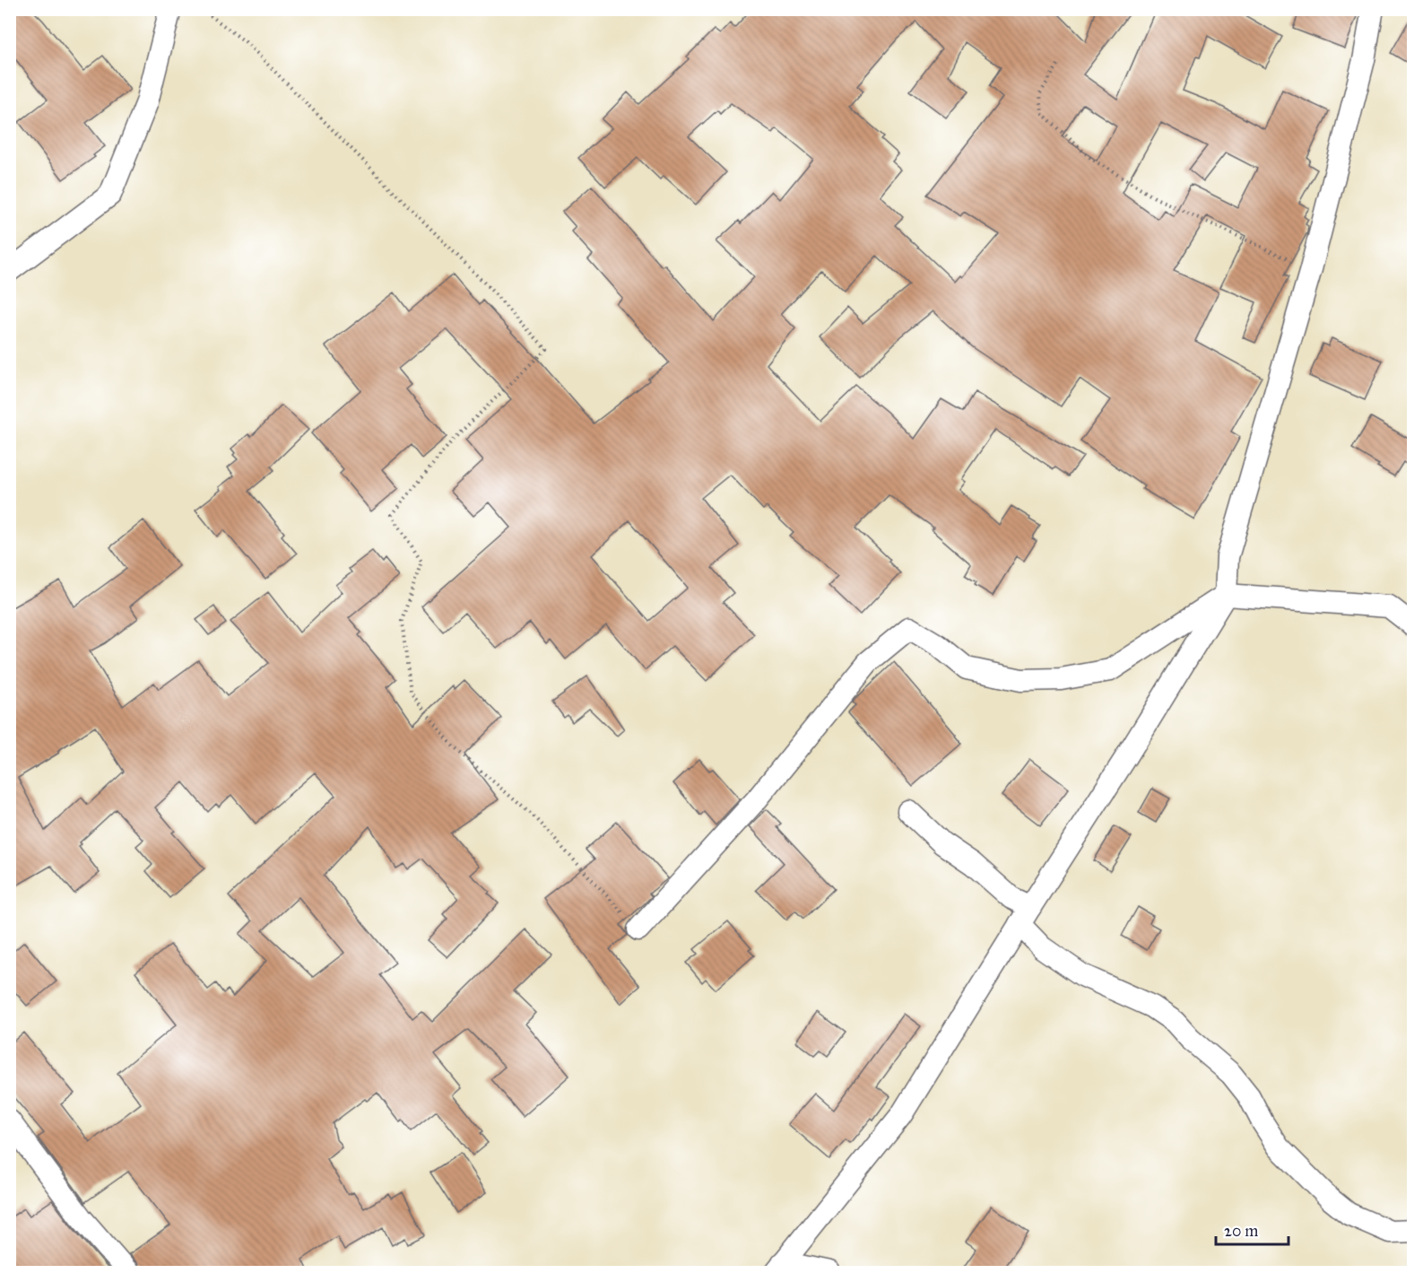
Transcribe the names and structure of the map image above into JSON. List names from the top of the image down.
{
  "scale_bar": "20 m"
}
